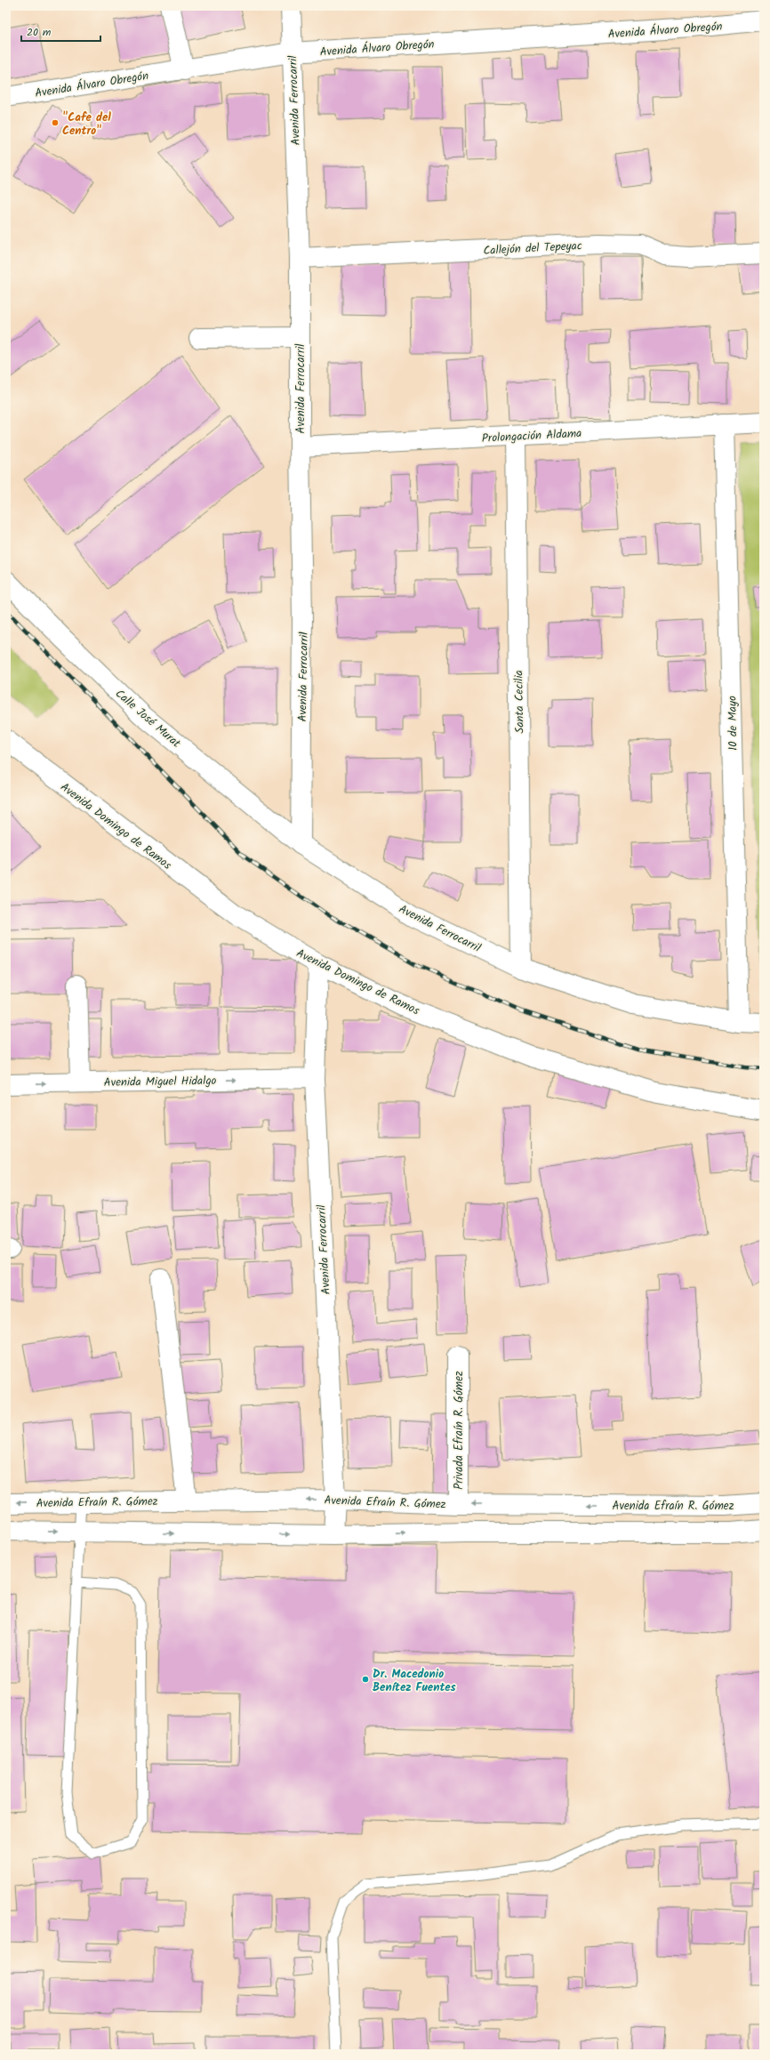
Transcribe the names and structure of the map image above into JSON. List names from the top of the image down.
{
  "streets": {
    "street": [
      "Avenida Álvaro Obregón",
      "Avenida Ferrocarril",
      "Callejón del Tepeyac",
      "Prolongación Aldama",
      "Santa Cecilia",
      "Calle José Murat",
      "10 de Mayo",
      "Avenida Domingo de Ramos",
      "Avenida Miguel Hidalgo",
      "Privada Efraín R. Gómez",
      "Avenida Efraín R. Gómez"
    ]
  },
  "crossings": [
    ["Avenida Álvaro Obregón", "Avenida Ferrocarril"],
    ["Avenida Ferrocarril", "Callejón del Tepeyac"],
    ["Avenida Ferrocarril", "Prolongación Aldama"],
    ["Avenida Ferrocarril", "Santa Cecilia"],
    ["Avenida Ferrocarril", "Calle José Murat"],
    ["Avenida Ferrocarril", "10 de Mayo"],
    ["Avenida Ferrocarril", "Avenida Domingo de Ramos"],
    ["Avenida Ferrocarril", "Avenida Miguel Hidalgo"],
    ["Avenida Ferrocarril", "Avenida Efraín R. Gómez"],
    ["Prolongación Aldama", "Santa Cecilia"],
    ["Prolongación Aldama", "10 de Mayo"],
    ["Privada Efraín R. Gómez", "Avenida Efraín R. Gómez"]
  ],
  "one_way": ["Avenida Miguel Hidalgo"],
  "places": ["\"Cafe del Centro\"", "Dr. Macedonio Benítez Fuentes"],
  "scale_bar": "20 m"
}
